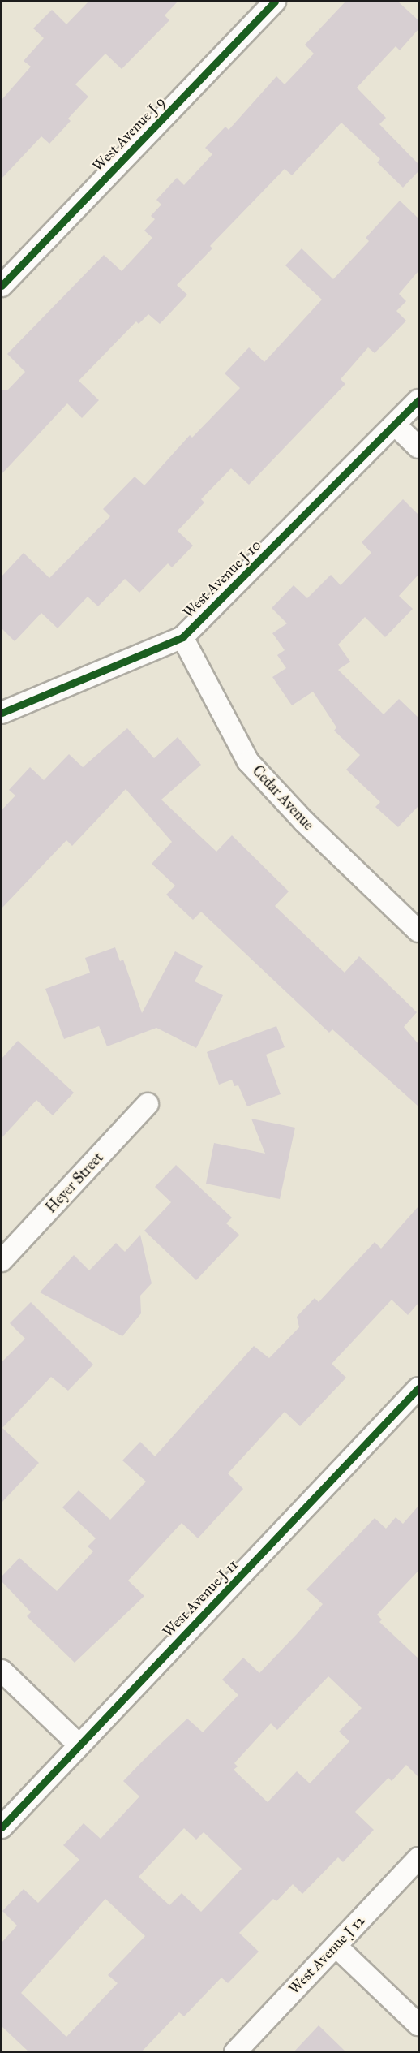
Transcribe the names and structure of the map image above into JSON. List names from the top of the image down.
{
  "streets": {
    "street": [
      "West Avenue J 9",
      "West Avenue J 10",
      "Cedar Avenue",
      "Heyer Street",
      "West Avenue J 11",
      "West Avenue J 12"
    ]
  },
  "crossings": [
    ["West Avenue J 10", "Cedar Avenue"]
  ]
}
